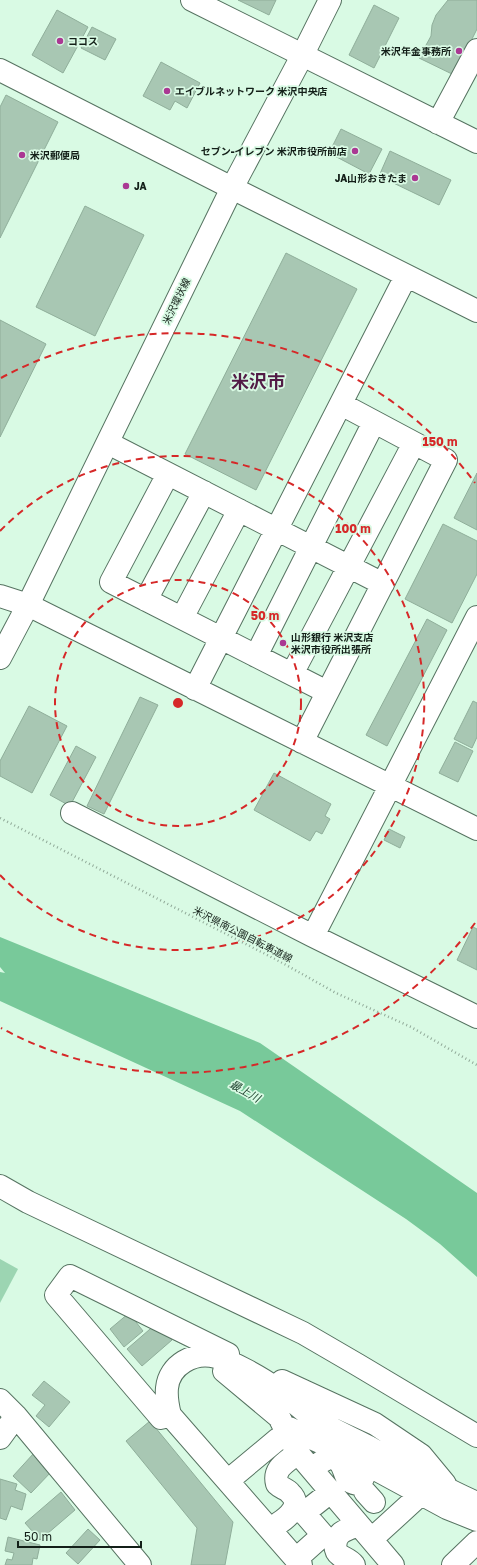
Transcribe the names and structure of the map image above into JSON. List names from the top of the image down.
{
  "streets": {
    "street": ["米沢環状線"],
    "path": ["米沢県南公園自転車道線"]
  },
  "districts": ["米沢市"],
  "water": ["最上川"],
  "places": [
    "ココス",
    "米沢年金事務所",
    "エイブルネットワーク 米沢中央店",
    "セブン-イレブン 米沢市役所前店",
    "米沢郵便局",
    "JA山形おきたま",
    "JA",
    "山形銀行 米沢支店 米沢市役所出張所"
  ],
  "scale_bar": "50 m",
  "rings": ["150 m", "100 m", "50 m"]
}
